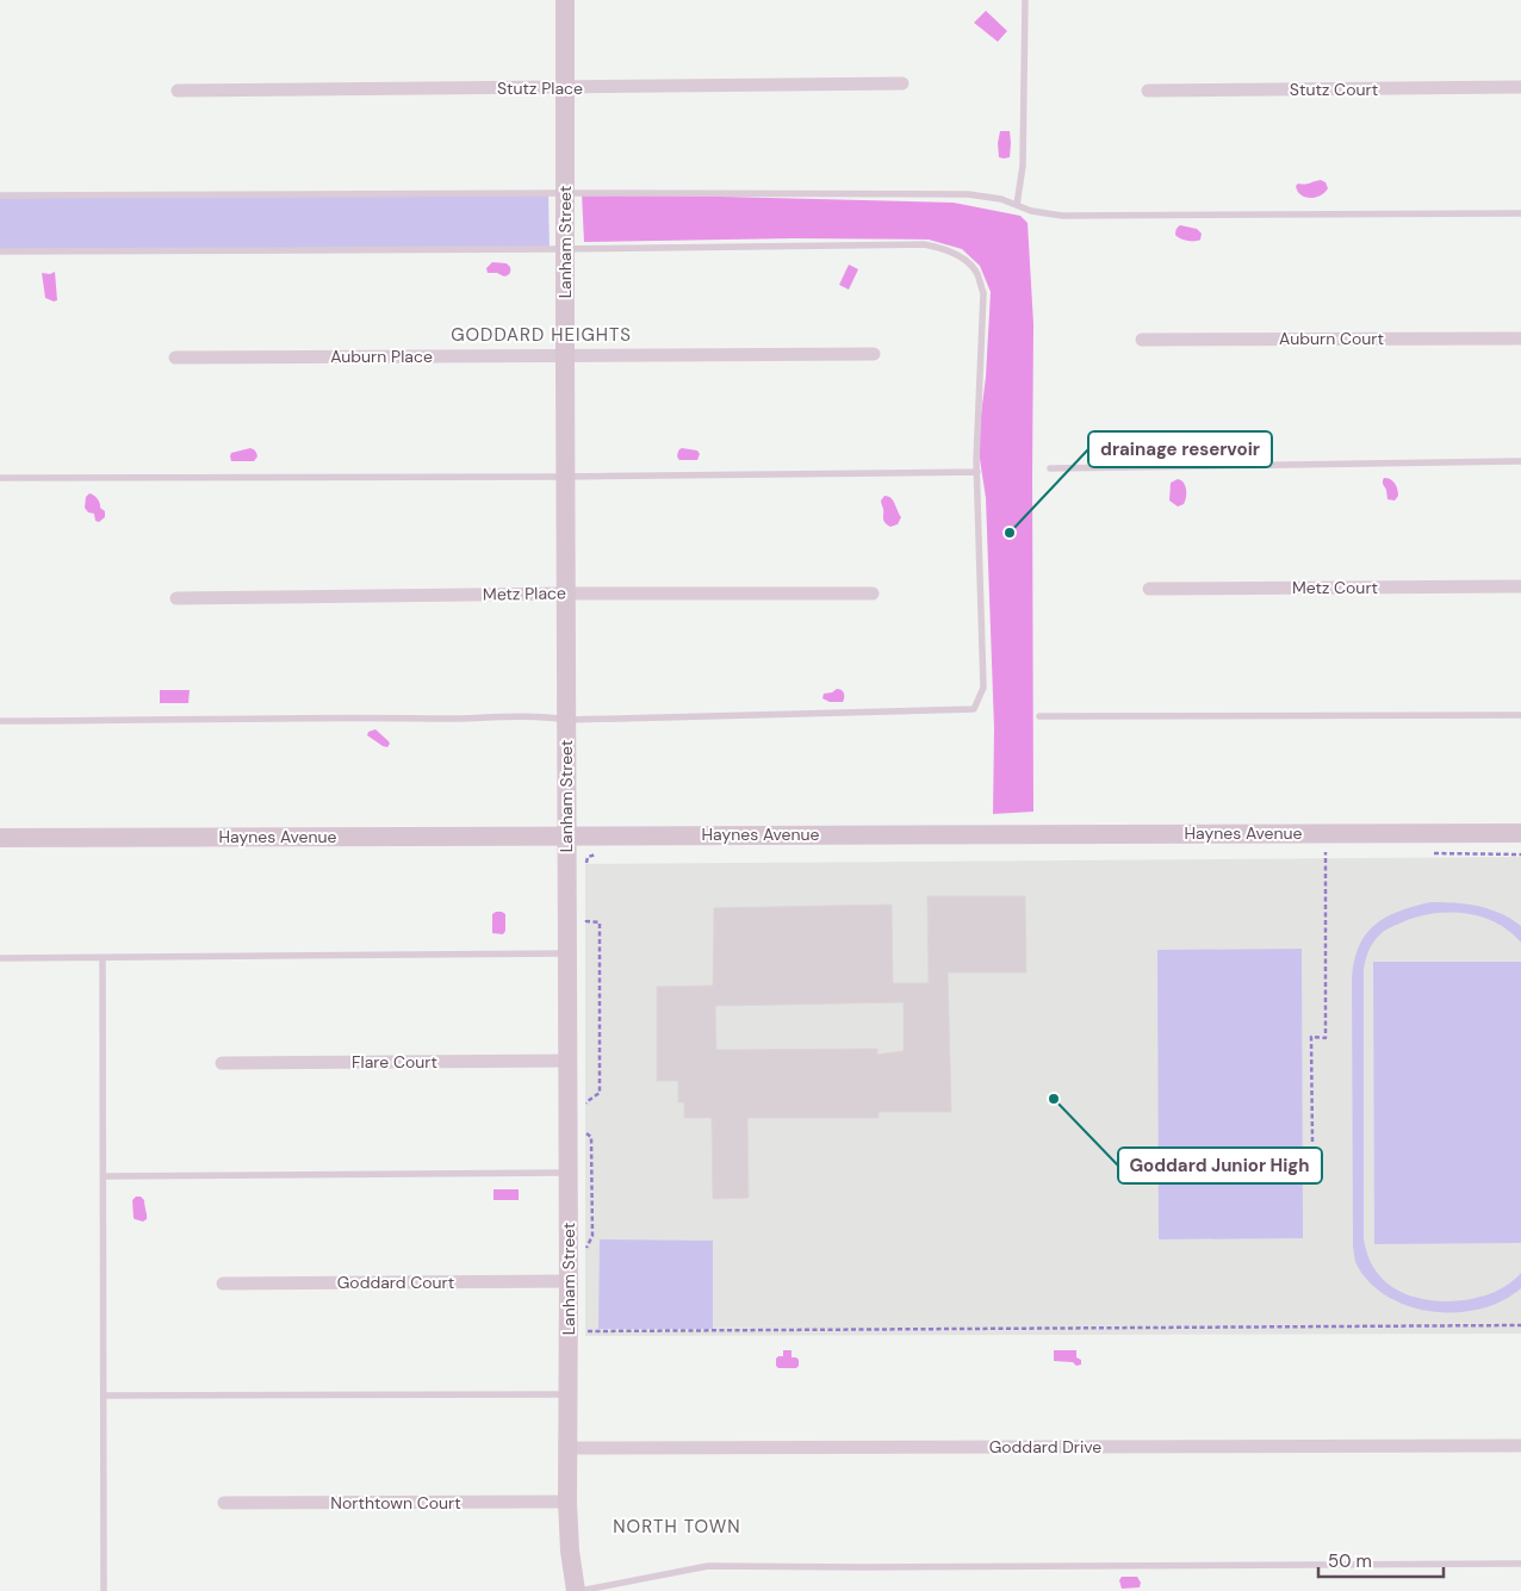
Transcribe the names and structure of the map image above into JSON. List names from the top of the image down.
{
  "streets": {
    "street": [
      "Stutz Place",
      "Stutz Court",
      "Lanham Street",
      "Auburn Court",
      "Auburn Place",
      "Metz Court",
      "Metz Place",
      "Haynes Avenue",
      "Flare Court",
      "Goddard Court",
      "Goddard Drive",
      "Northtown Court"
    ]
  },
  "crossings": [
    ["Stutz Place", "Lanham Street"],
    ["Lanham Street", "Auburn Place"],
    ["Lanham Street", "Metz Place"],
    ["Lanham Street", "Haynes Avenue"],
    ["Lanham Street", "Flare Court"],
    ["Lanham Street", "Goddard Court"],
    ["Lanham Street", "Goddard Drive"],
    ["Lanham Street", "Northtown Court"]
  ],
  "districts": ["GODDARD HEIGHTS", "NORTH TOWN"],
  "places": ["drainage reservoir", "Goddard Junior High"],
  "scale_bar": "50 m"
}
